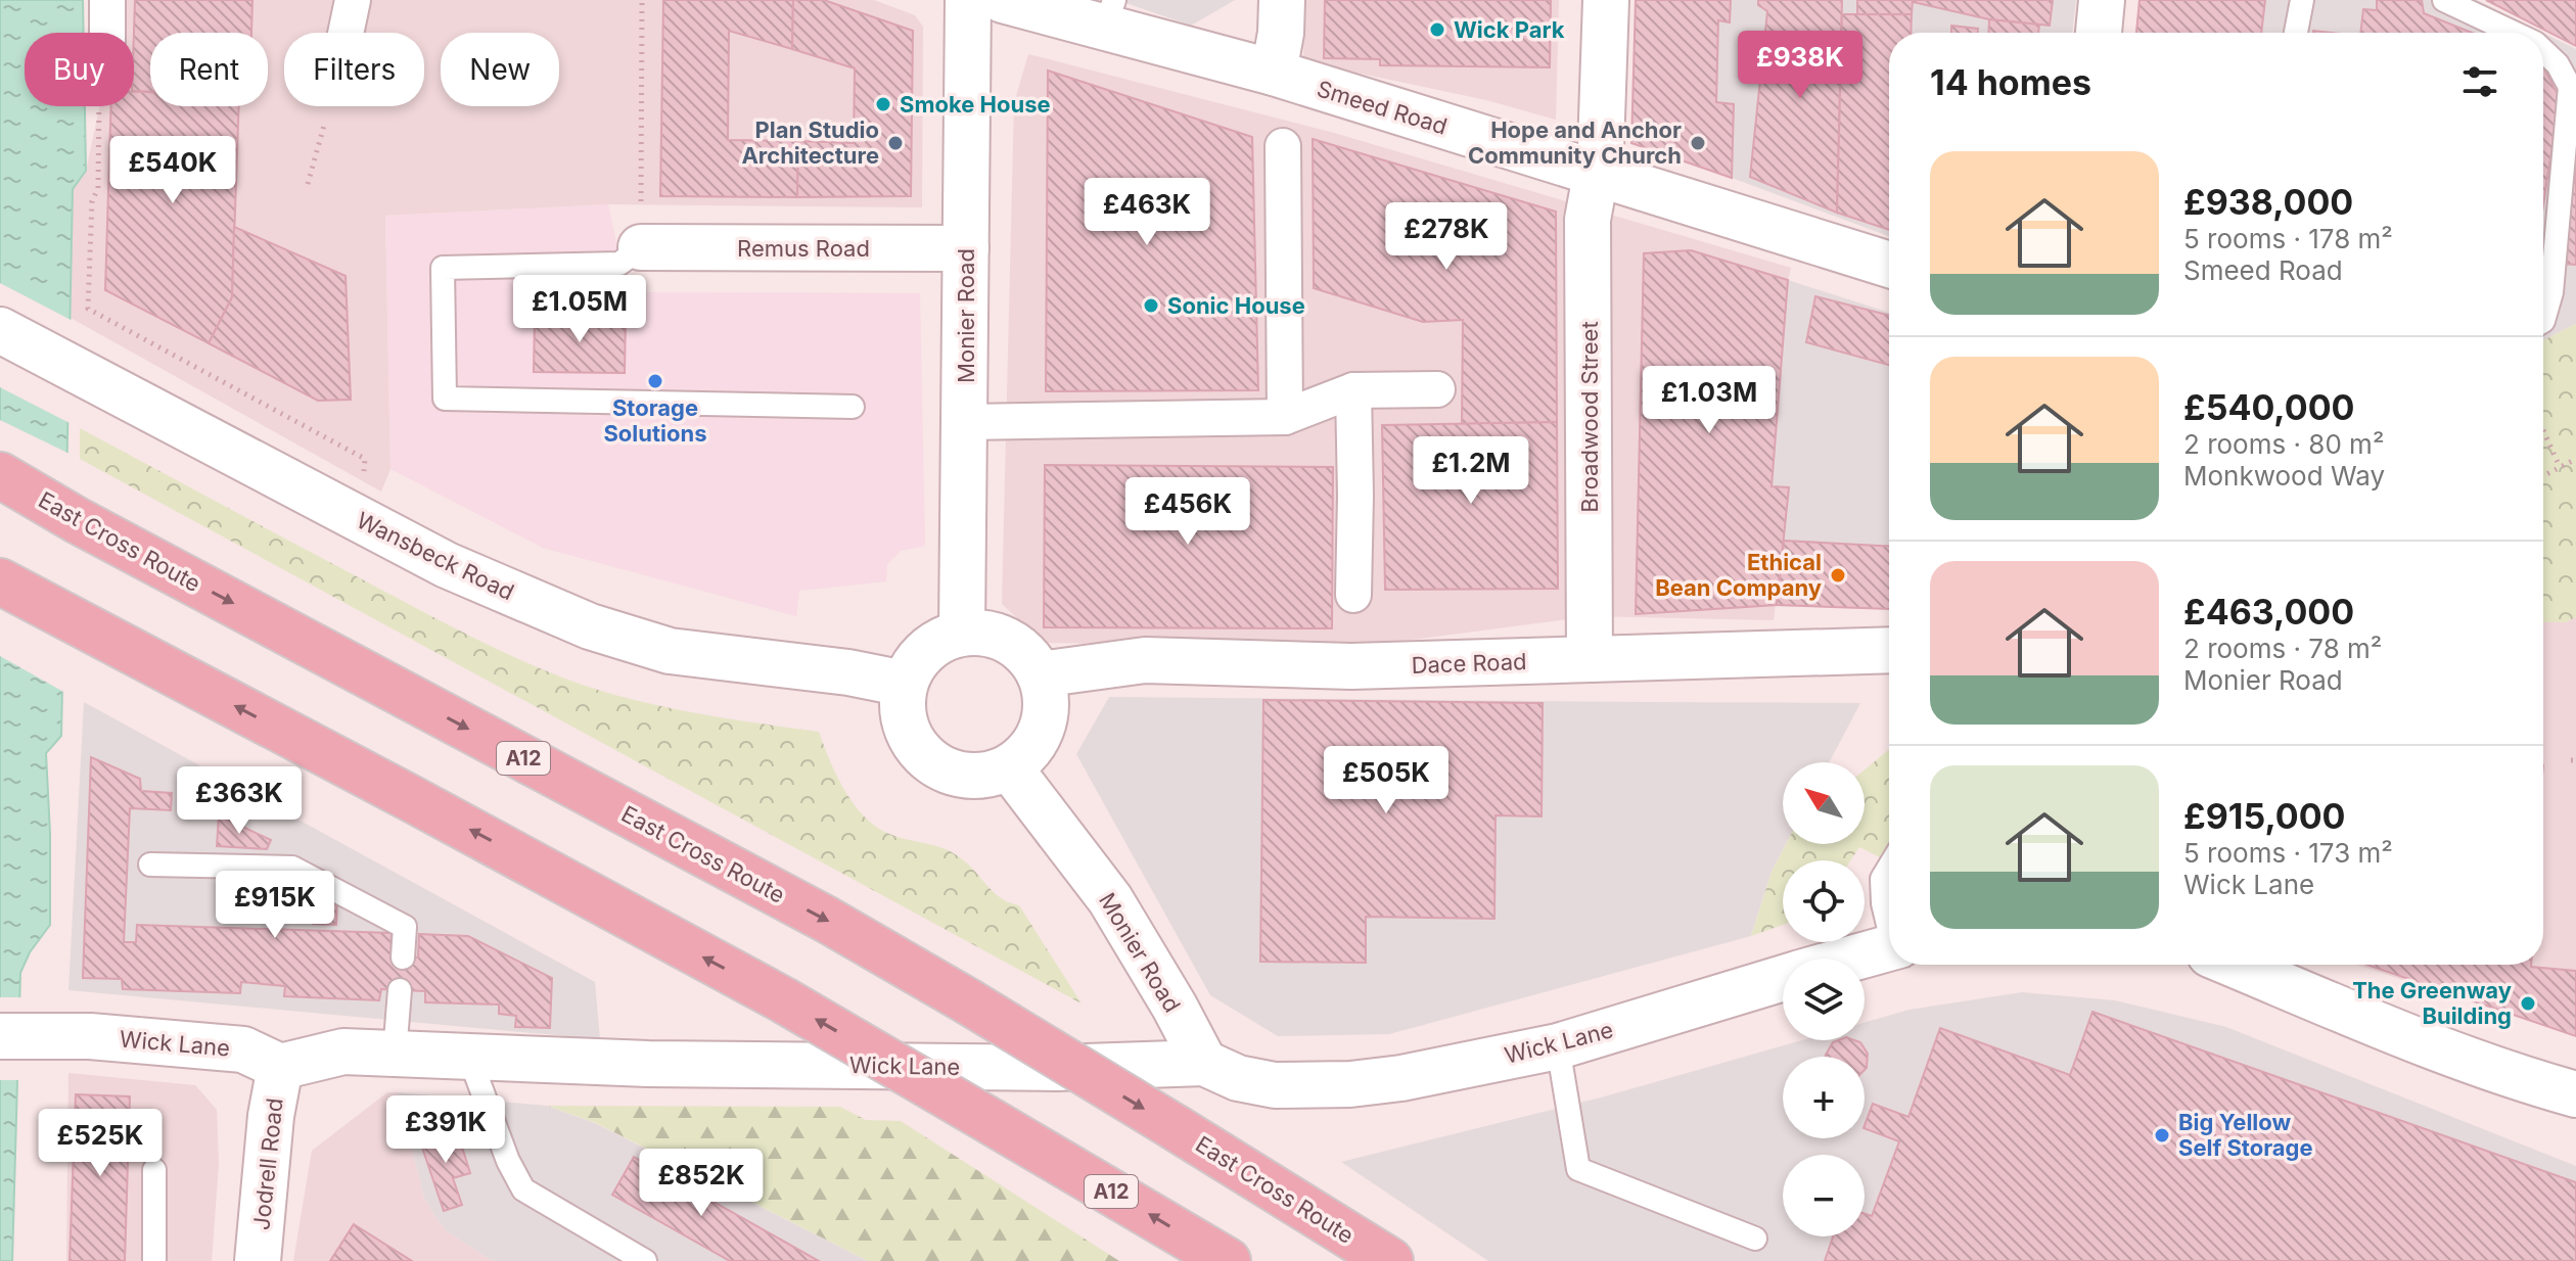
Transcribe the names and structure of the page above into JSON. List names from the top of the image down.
{
  "streets": {
    "highway": ["East Cross Route", "A12"],
    "street": [
      "Smeed Road",
      "Remus Road",
      "Monier Road",
      "Broadwood Street",
      "Wansbeck Road",
      "Dace Road",
      "Wick Lane",
      "Jodrell Road"
    ]
  },
  "crossings": [
    ["Smeed Road", "Broadwood Street"],
    ["Remus Road", "Monier Road"],
    ["Monier Road", "Wansbeck Road"],
    ["Monier Road", "Dace Road"],
    ["Monier Road", "Wick Lane"],
    ["Broadwood Street", "Dace Road"],
    ["Wansbeck Road", "Dace Road"],
    ["Wick Lane", "Jodrell Road"]
  ],
  "places": [
    "Wick Park",
    "Smoke House",
    "Plan Studio Architecture",
    "Hope and Anchor Community Church",
    "Sonic House",
    "Storage Solutions",
    "Ethical Bean Company",
    "The Greenway Building",
    "Big Yellow Self Storage"
  ],
  "north": "top left",
  "page": {
    "price": [
      "£938K",
      "£540K",
      "£463K",
      "£278K",
      "£1.05M",
      "£1.03M",
      "£1.2M",
      "£456K",
      "£505K",
      "£363K",
      "£915K",
      "£391K",
      "£525K",
      "£852K"
    ],
    "chip": [
      "Buy",
      "Rent",
      "Filters",
      "New"
    ],
    "heading": "14 homes",
    "list": [
      {
        "name": "£938,000",
        "note": "5 rooms · 178 m² · Smeed Road"
      },
      {
        "name": "£540,000",
        "note": "2 rooms · 80 m² · Monkwood Way"
      },
      {
        "name": "£463,000",
        "note": "2 rooms · 78 m² · Monier Road"
      },
      {
        "name": "£915,000",
        "note": "5 rooms · 173 m² · Wick Lane"
      }
    ],
    "map_buttons": ["+", "−"]
  }
}
